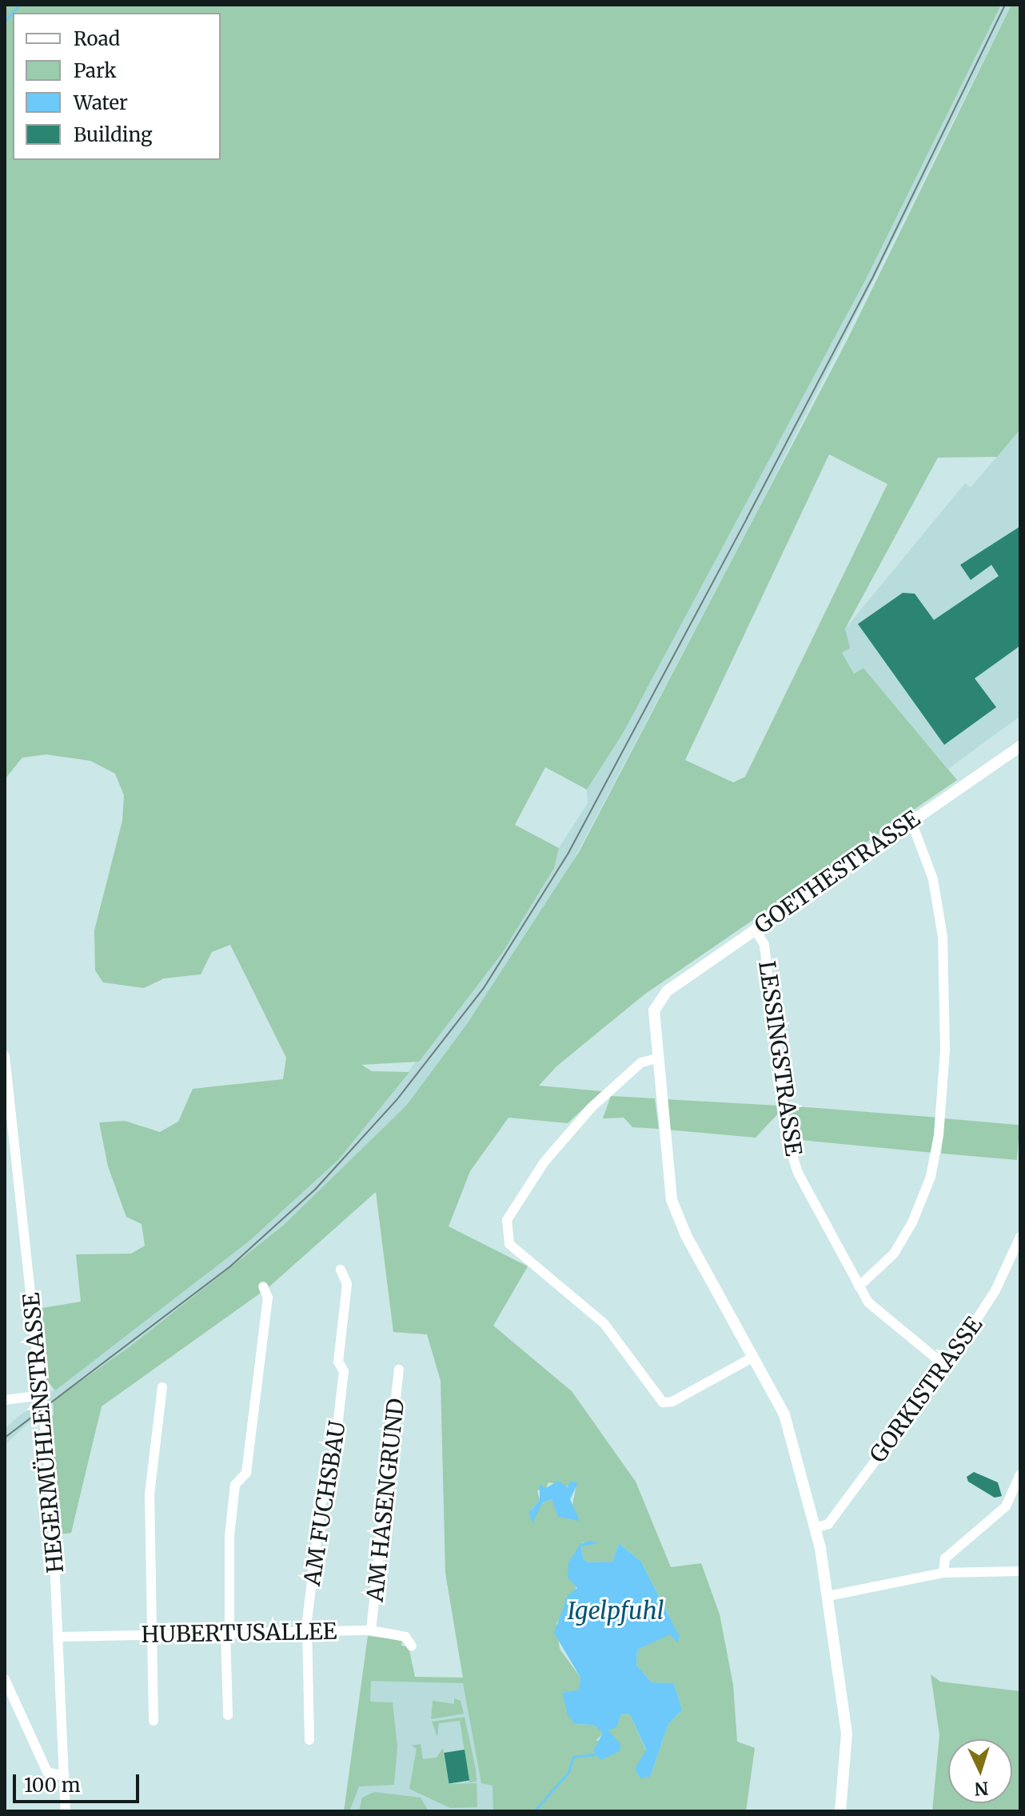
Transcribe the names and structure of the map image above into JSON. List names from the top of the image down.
{
  "streets": {
    "street": [
      "GOETHESTRASSE",
      "LESSINGSTRASSE",
      "GORKISTRASSE",
      "HEGERMÜHLENSTRASSE",
      "AM HASENGRUND",
      "AM FUCHSBAU",
      "HUBERTUSALLEE"
    ]
  },
  "crossings": [
    ["GOETHESTRASSE", "LESSINGSTRASSE"],
    ["LESSINGSTRASSE", "GORKISTRASSE"],
    ["HEGERMÜHLENSTRASSE", "HUBERTUSALLEE"],
    ["AM HASENGRUND", "HUBERTUSALLEE"],
    ["AM FUCHSBAU", "HUBERTUSALLEE"]
  ],
  "water": ["Igelpfuhl"],
  "legend": [
    "Road",
    "Park",
    "Water",
    "Building"
  ],
  "scale_bar": "100 m",
  "north": "bottom"
}
